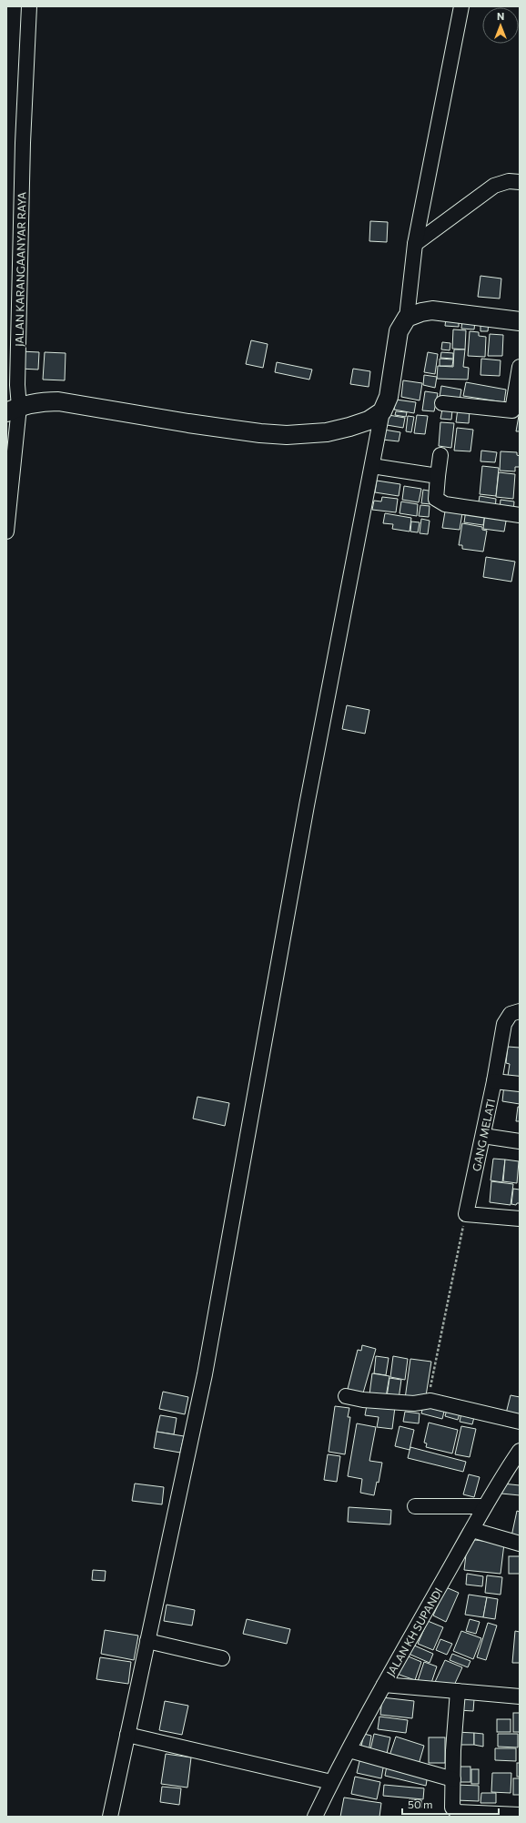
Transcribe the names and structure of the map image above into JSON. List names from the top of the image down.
{
  "streets": {
    "street": ["JALAN KARANGAANYAR RAYA", "GANG MELATI", "JALAN KH SUPANDI"]
  },
  "scale_bar": "50 m",
  "north": "top"
}
